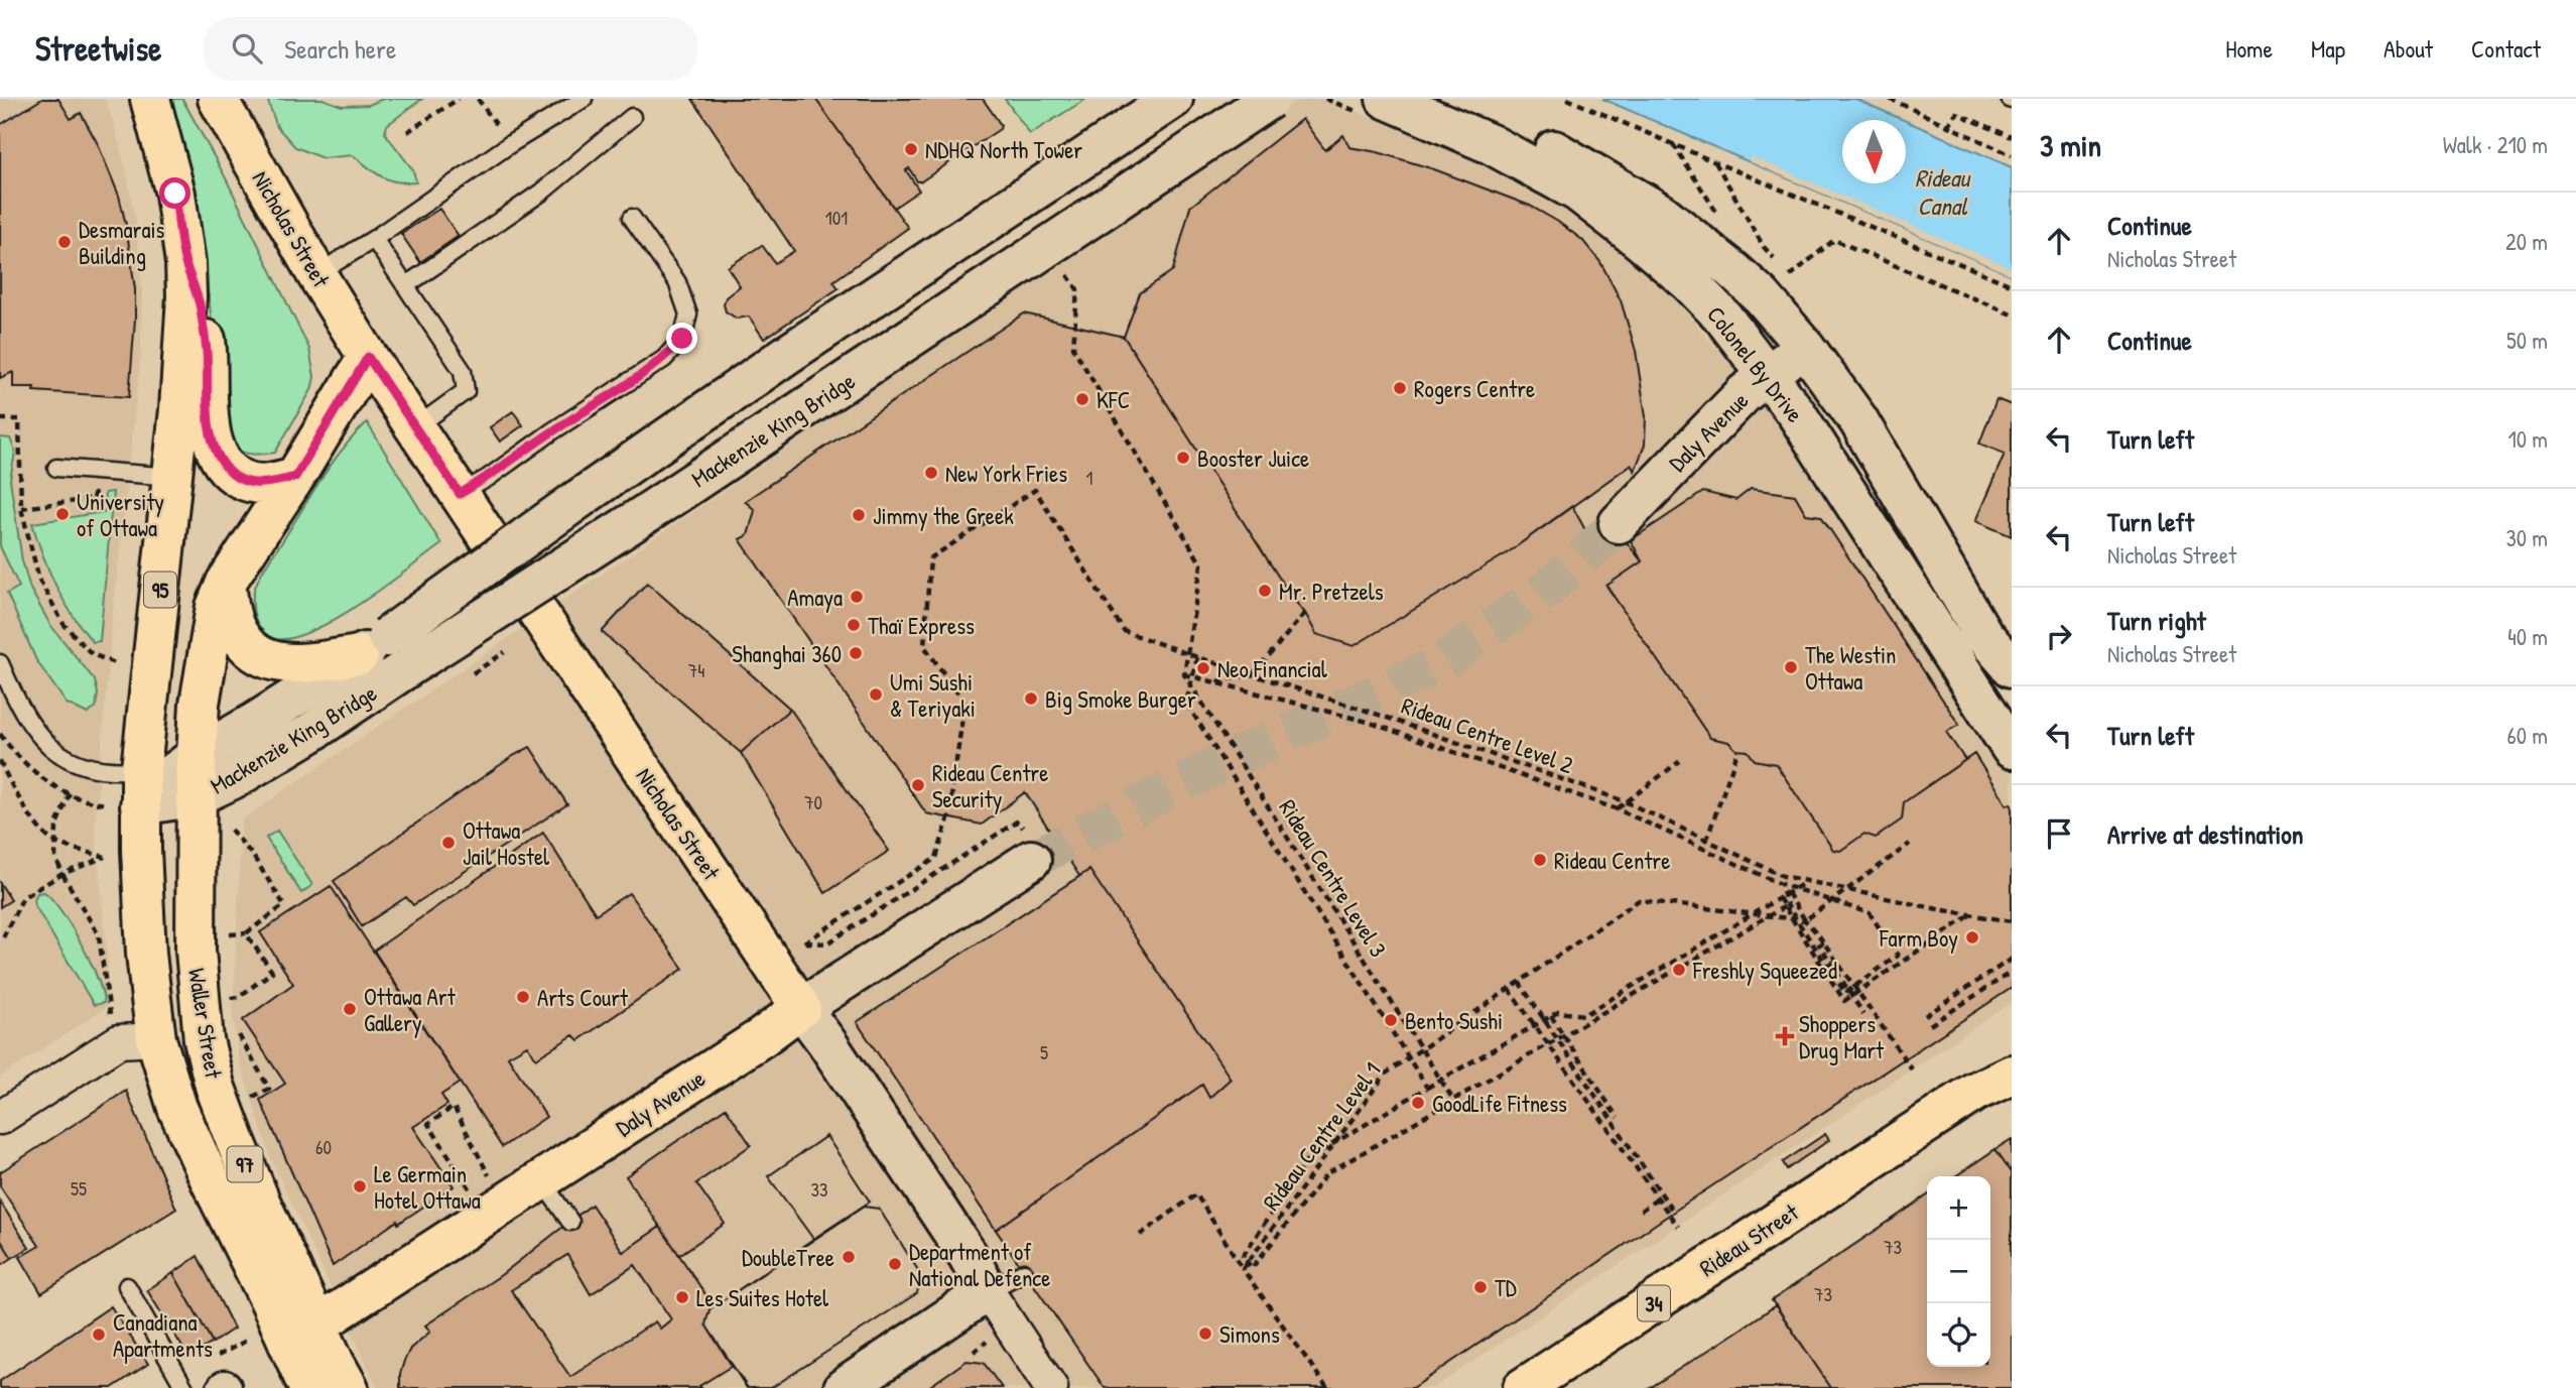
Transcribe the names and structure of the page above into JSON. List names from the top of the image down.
{
  "streets": {
    "main road": [
      "Nicholas Street",
      "Colonel By Drive",
      "Mackenzie King Bridge",
      "Daly Avenue",
      "95",
      "Waller Street",
      "97",
      "Rideau Street",
      "34"
    ],
    "path": ["Rideau Centre Level 2", "Rideau Centre Level 3", "Rideau Centre Level 1"]
  },
  "crossings": [
    ["Nicholas Street", "Daly Avenue"],
    ["Colonel By Drive", "Daly Avenue"],
    ["Mackenzie King Bridge", "95"],
    ["Mackenzie King Bridge", "Waller Street"],
    ["Daly Avenue", "Rideau Centre Level 2"],
    ["Daly Avenue", "Waller Street"],
    ["95", "Waller Street"]
  ],
  "water": ["Rideau Canal"],
  "places": {
    "other": [
      "NDHQ North Tower",
      "Desmarais Building",
      "Rogers Centre",
      "KFC",
      "Booster Juice",
      "New York Fries",
      "University of Ottawa",
      "Jimmy the Greek",
      "Mr. Pretzels",
      "Amaya",
      "Thaï Express",
      "Shanghai 360",
      "The Westin Ottawa",
      "Neo Financial",
      "Umi Sushi & Teriyaki",
      "Big Smoke Burger",
      "Rideau Centre Security",
      "Ottawa Jail Hostel",
      "Rideau Centre",
      "Farm Boy",
      "Freshly Squeezed",
      "Arts Court",
      "Ottawa Art Gallery",
      "Bento Sushi",
      "GoodLife Fitness",
      "Le Germain Hotel Ottawa",
      "DoubleTree",
      "Department of National Defence",
      "TD",
      "Les Suites Hotel",
      "Simons",
      "Canadiana Apartments"
    ],
    "health": ["Shoppers Drug Mart"]
  },
  "house_numbers": [
    "101",
    "1",
    "74",
    "70",
    "5",
    "60",
    "55",
    "33",
    "73",
    "73"
  ],
  "north": "bottom",
  "page": {
    "header": "Streetwise",
    "search": "Search here",
    "nav": [
      "Home",
      "Map",
      "About",
      "Contact"
    ],
    "heading": ["3 min", "Walk · 210 m"],
    "list": [
      ["Continue", "Nicholas Street", "20 m"],
      ["Continue", "50 m"],
      ["Turn left", "10 m"],
      ["Turn left", "Nicholas Street", "30 m"],
      ["Turn right", "Nicholas Street", "40 m"],
      ["Turn left", "60 m"],
      "Arrive at destination"
    ],
    "map_buttons": ["+", "−"]
  }
}
